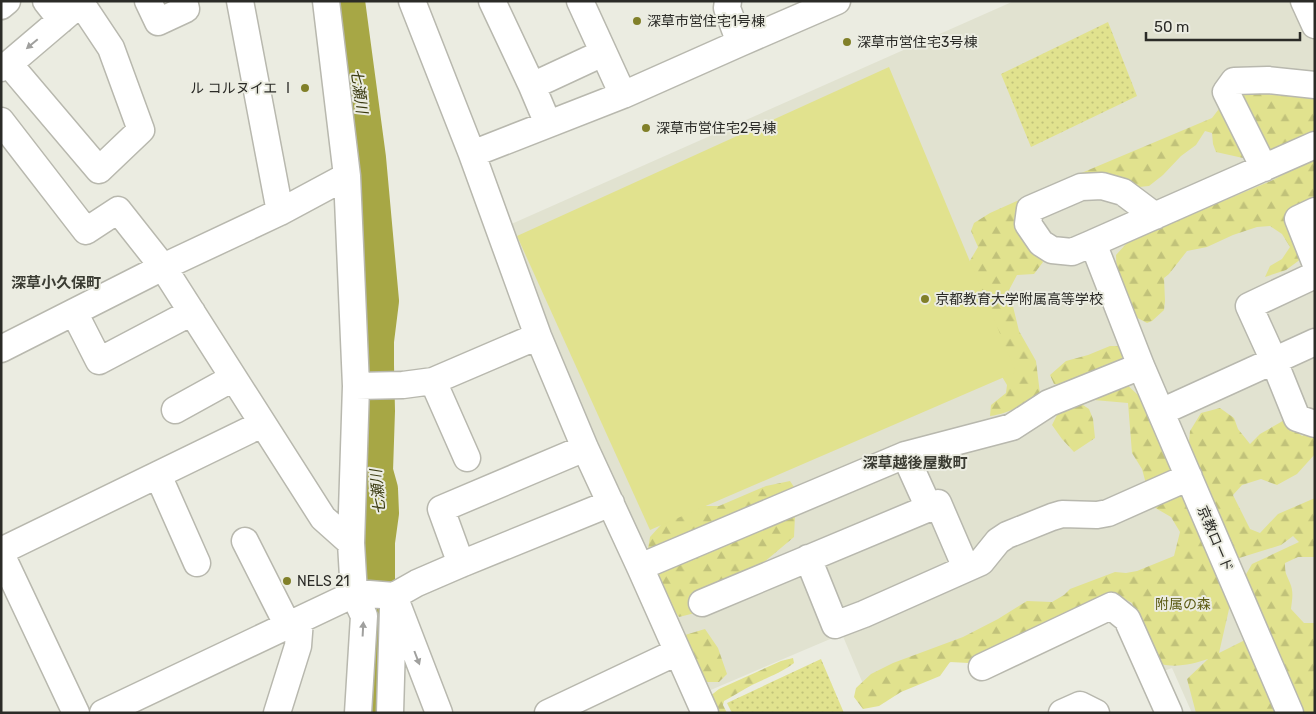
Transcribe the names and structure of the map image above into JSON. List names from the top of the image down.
{
  "streets": {
    "street": ["京教ロード"]
  },
  "districts": ["深草小久保町", "深草越後屋敷町"],
  "water": ["七瀬川"],
  "parks": ["附属の森"],
  "places": [
    "深草市営住宅1号棟",
    "深草市営住宅3号棟",
    "ル コルヌイエ Ⅰ",
    "深草市営住宅2号棟",
    "京都教育大学附属高等学校",
    "NELS 21"
  ],
  "scale_bar": "50 m"
}
